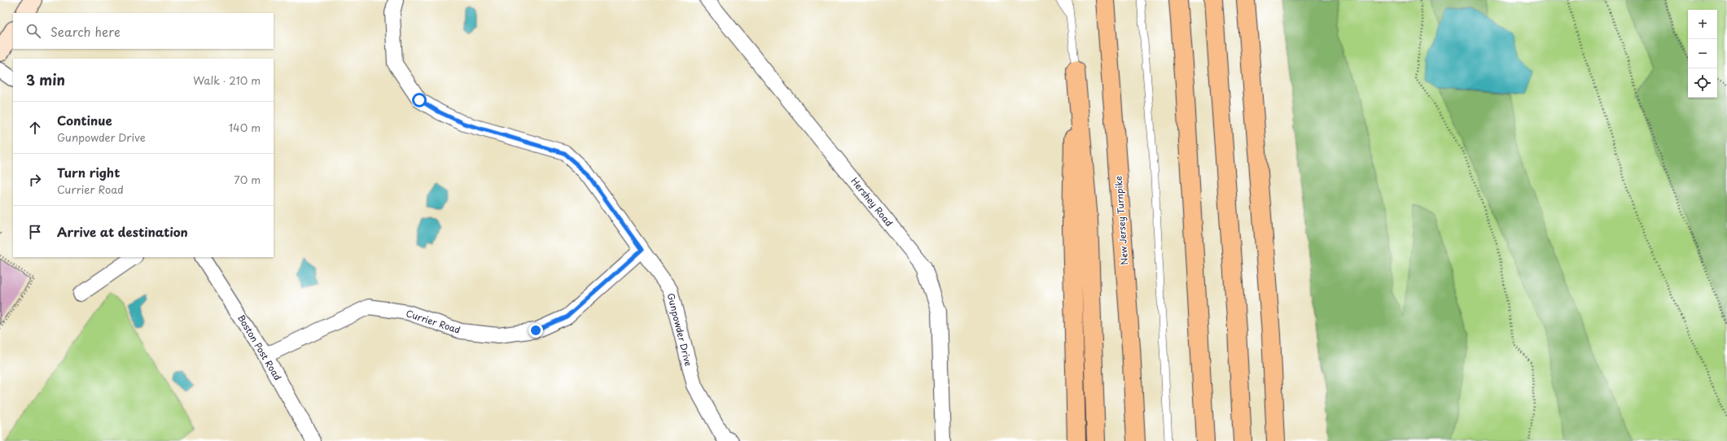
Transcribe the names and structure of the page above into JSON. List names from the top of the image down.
{
  "streets": {
    "highway": ["New Jersey Turnpike"],
    "street": [
      "Hershey Road",
      "Currier Road",
      "Gunpowder Drive",
      "Boston Post Road"
    ]
  },
  "crossings": [
    ["Currier Road", "Gunpowder Drive"],
    ["Currier Road", "Boston Post Road"]
  ],
  "page": {
    "map_buttons": ["+", "−"],
    "search": "Search here",
    "heading": ["3 min", "Walk · 210 m"],
    "list": [
      ["Continue", "Gunpowder Drive", "140 m"],
      ["Turn right", "Currier Road", "70 m"],
      "Arrive at destination"
    ]
  }
}
